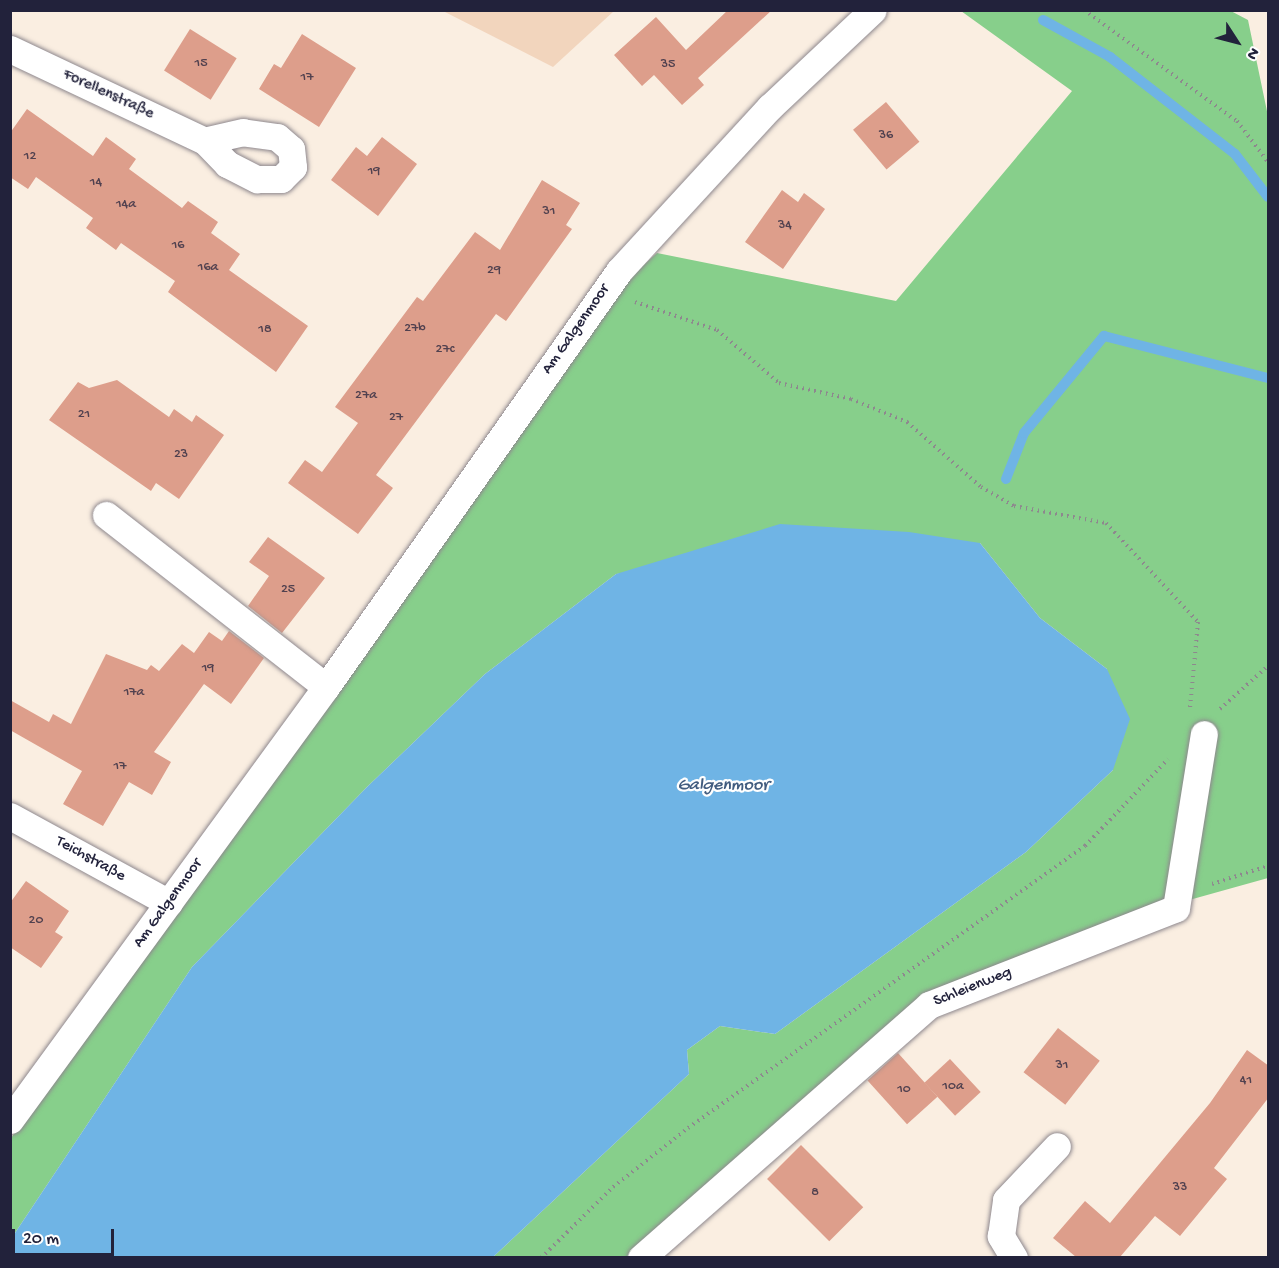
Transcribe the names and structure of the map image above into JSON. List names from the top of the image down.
{
  "streets": {
    "street": [
      "Forellenstraße",
      "Am Galgenmoor",
      "Teichstraße",
      "Schleienweg"
    ]
  },
  "crossings": [
    ["Am Galgenmoor", "Teichstraße"]
  ],
  "water": ["Galgenmoor"],
  "house_numbers": [
    "15",
    "35",
    "17",
    "36",
    "12",
    "19",
    "14",
    "14a",
    "31",
    "34",
    "16",
    "16a",
    "29",
    "27b",
    "18",
    "27c",
    "27a",
    "21",
    "27",
    "23",
    "25",
    "19",
    "17a",
    "17",
    "20",
    "31",
    "41",
    "10a",
    "10",
    "33",
    "8"
  ],
  "scale_bar": "20 m",
  "north": "bottom right"
}
